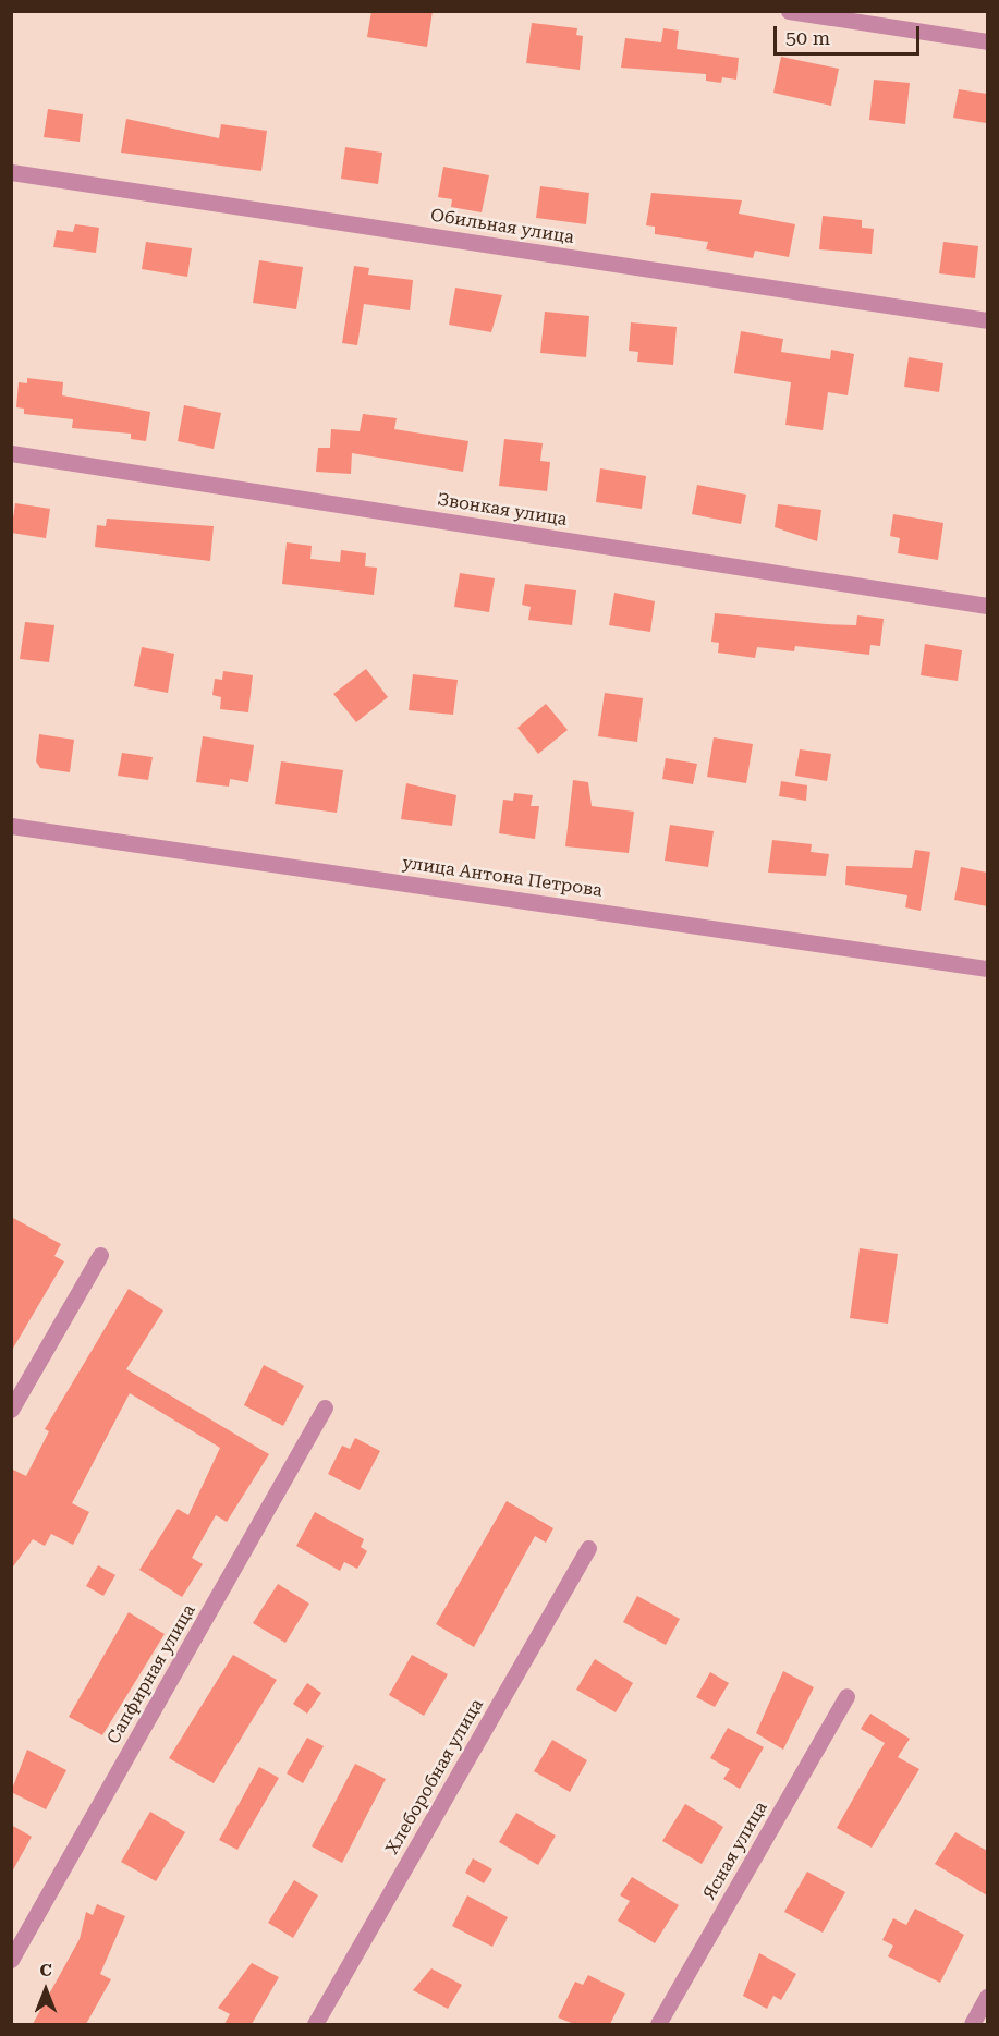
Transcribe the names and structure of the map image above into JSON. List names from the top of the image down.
{
  "streets": {
    "street": [
      "Обильная улица",
      "Звонкая улица",
      "улица Антона Петрова",
      "Сапфирная улица",
      "Хлеборобная улица",
      "Ясная улица"
    ]
  },
  "scale_bar": "50 m",
  "north": "top"
}
